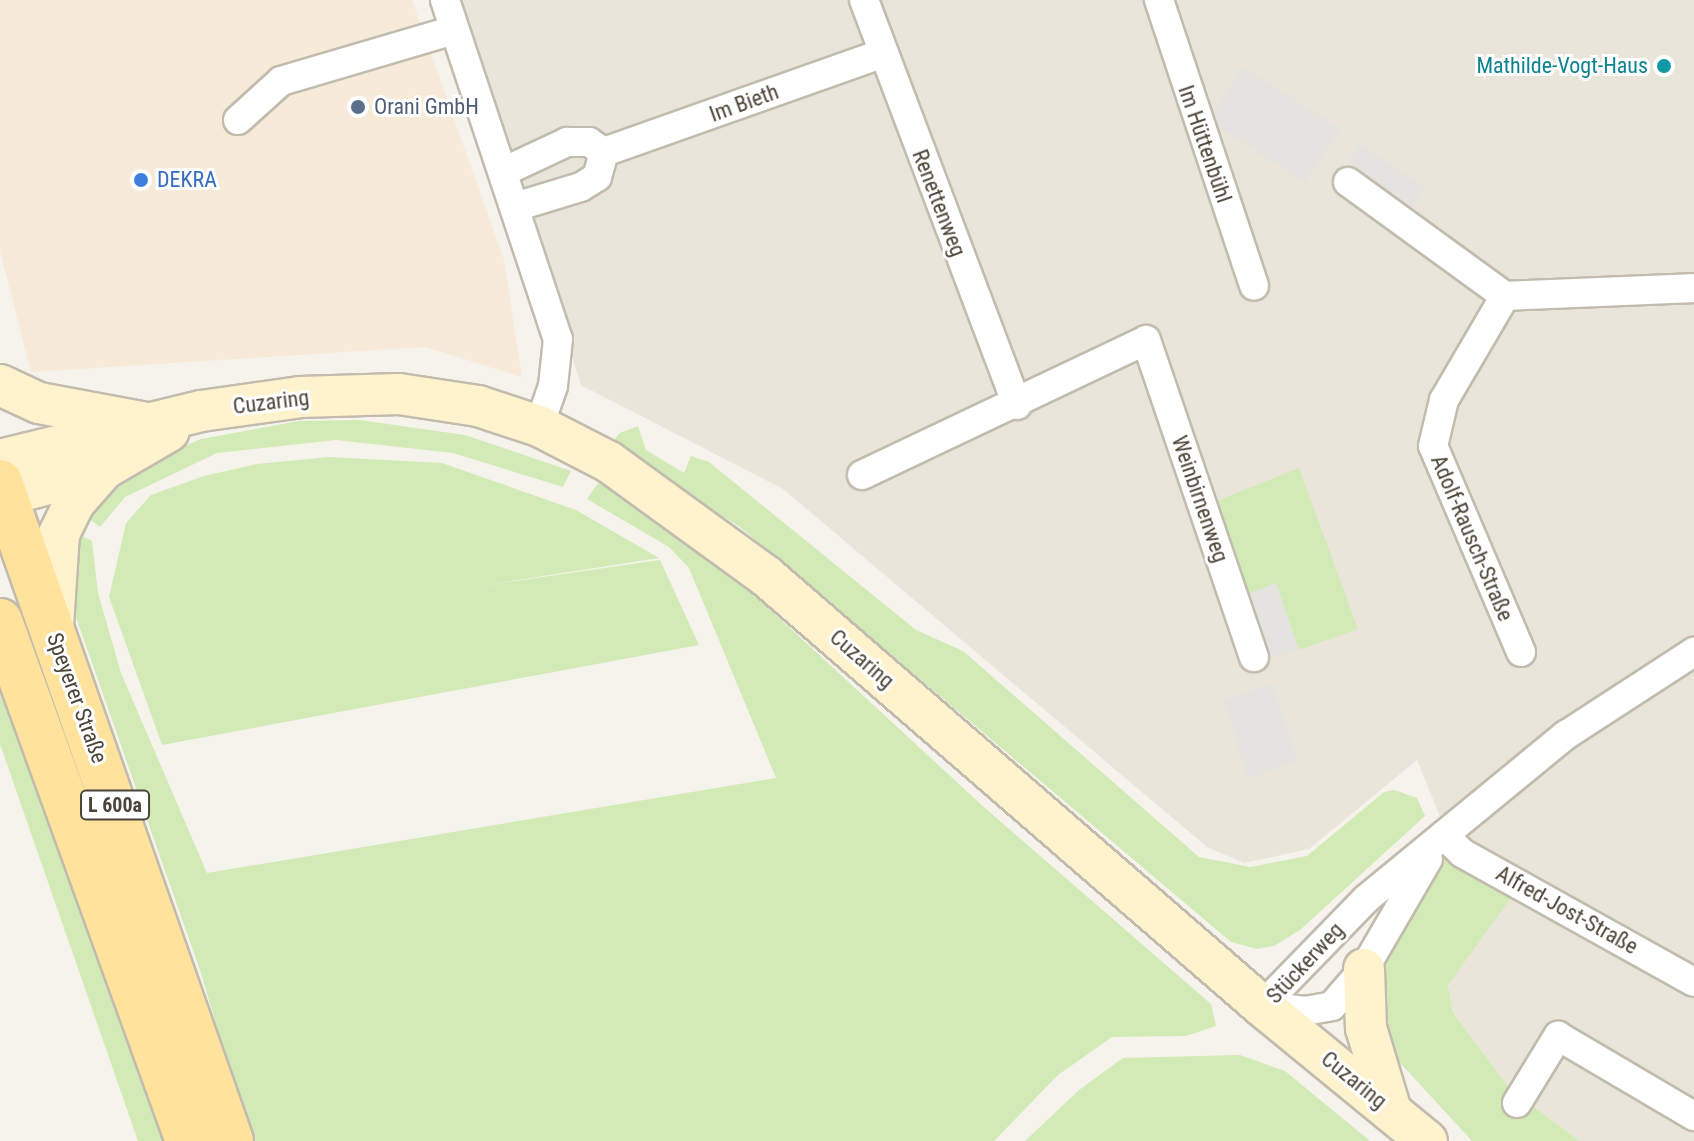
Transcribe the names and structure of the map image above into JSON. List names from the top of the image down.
{
  "streets": {
    "main road": ["Cuzaring", "Speyerer Straße", "L 600a"],
    "street": [
      "Im Bieth",
      "Im Hüttenbühl",
      "Renettenweg",
      "Weinbirnenweg",
      "Adolf-Rausch-Straße",
      "Alfred-Jost-Straße",
      "Stückerweg"
    ]
  },
  "crossings": [
    ["Im Bieth", "Renettenweg"],
    ["Renettenweg", "Weinbirnenweg"],
    ["Cuzaring", "Speyerer Straße"],
    ["Cuzaring", "Stückerweg"],
    ["Alfred-Jost-Straße", "Stückerweg"]
  ],
  "places": ["Mathilde-Vogt-Haus", "Orani GmbH", "DEKRA"]
}
